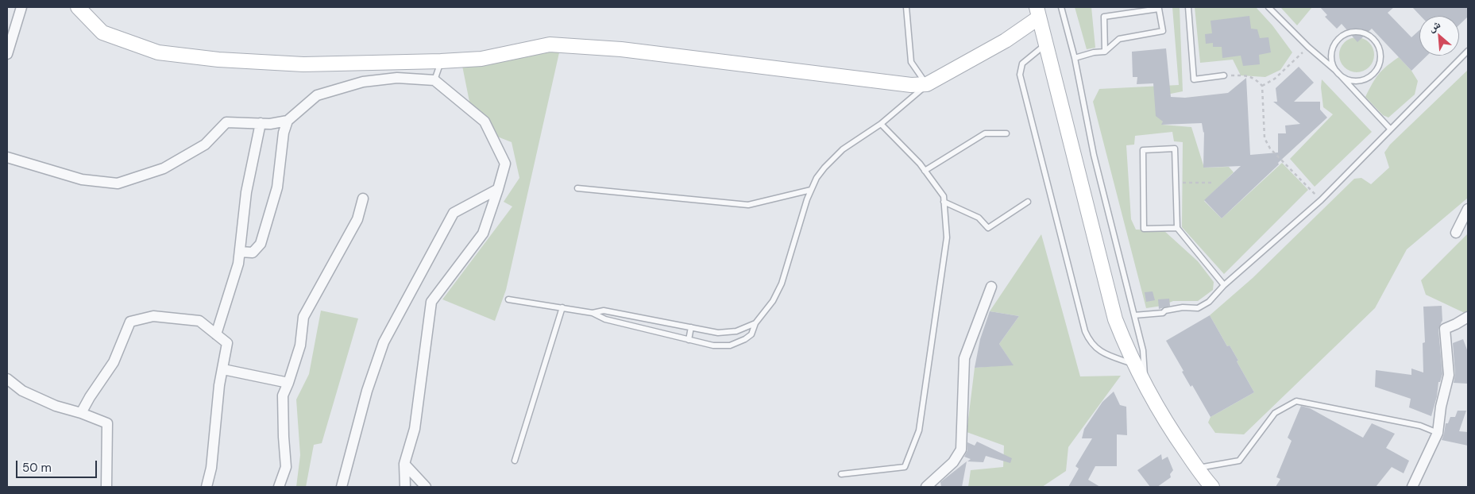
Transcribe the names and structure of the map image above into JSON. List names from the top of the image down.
{
  "scale_bar": "50 m",
  "north": "top left"
}
